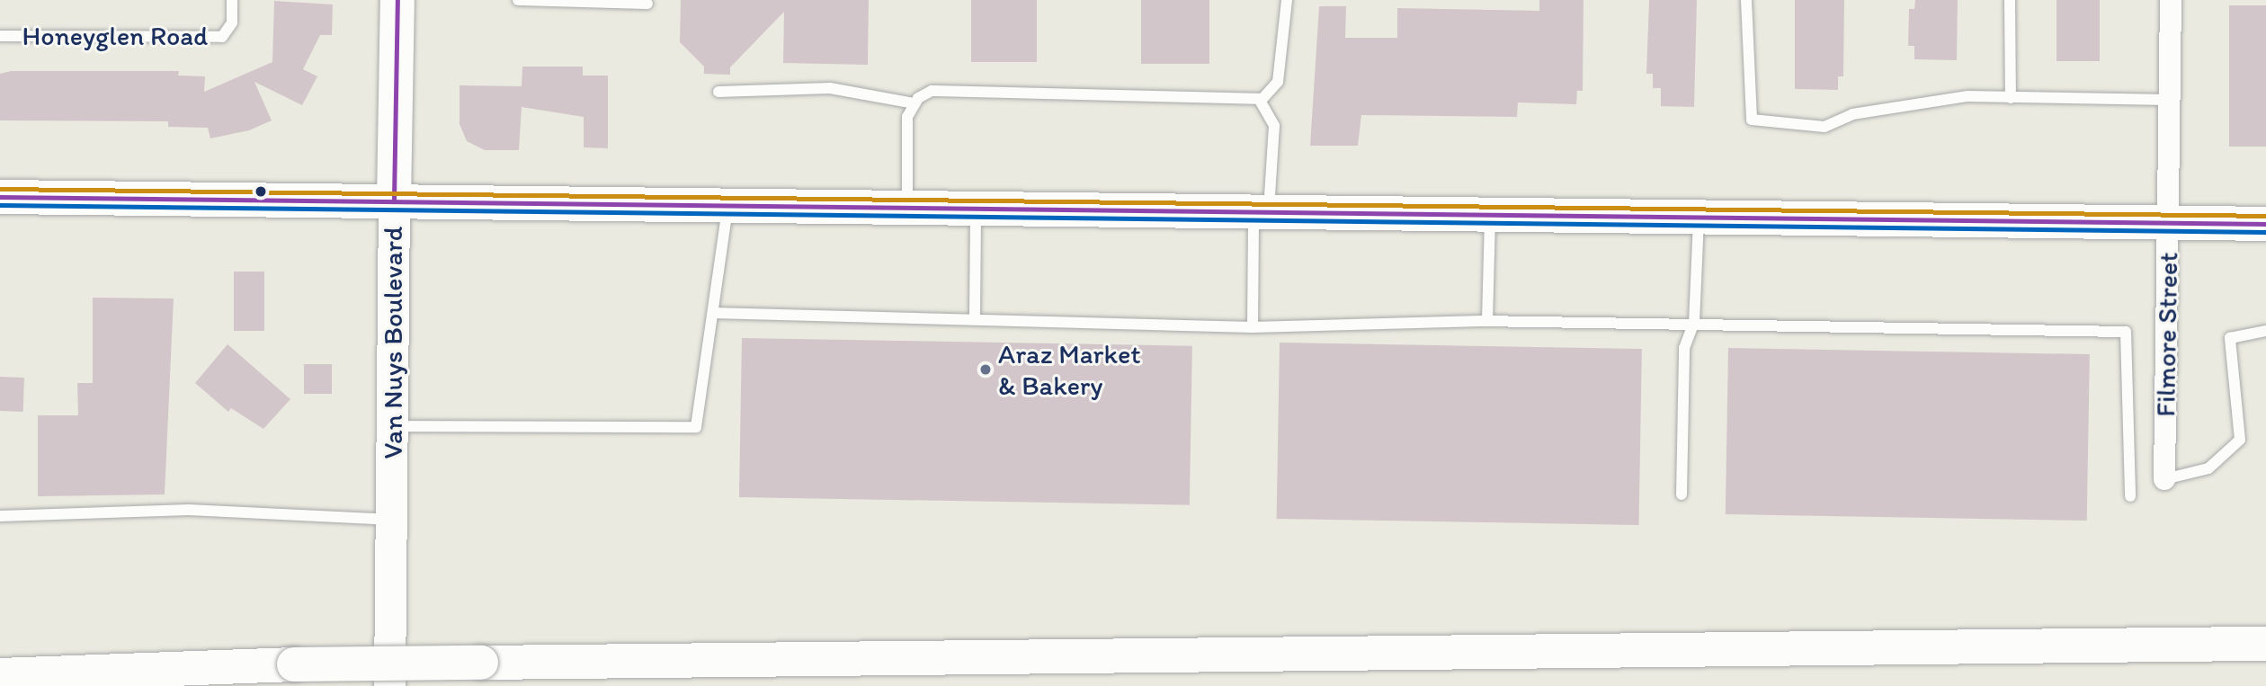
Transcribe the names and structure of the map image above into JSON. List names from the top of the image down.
{
  "streets": {
    "main road": ["Van Nuys Boulevard"],
    "street": ["Filmore Street"],
    "lane": ["Honeyglen Road"]
  },
  "places": ["Araz Market & Bakery"]
}
